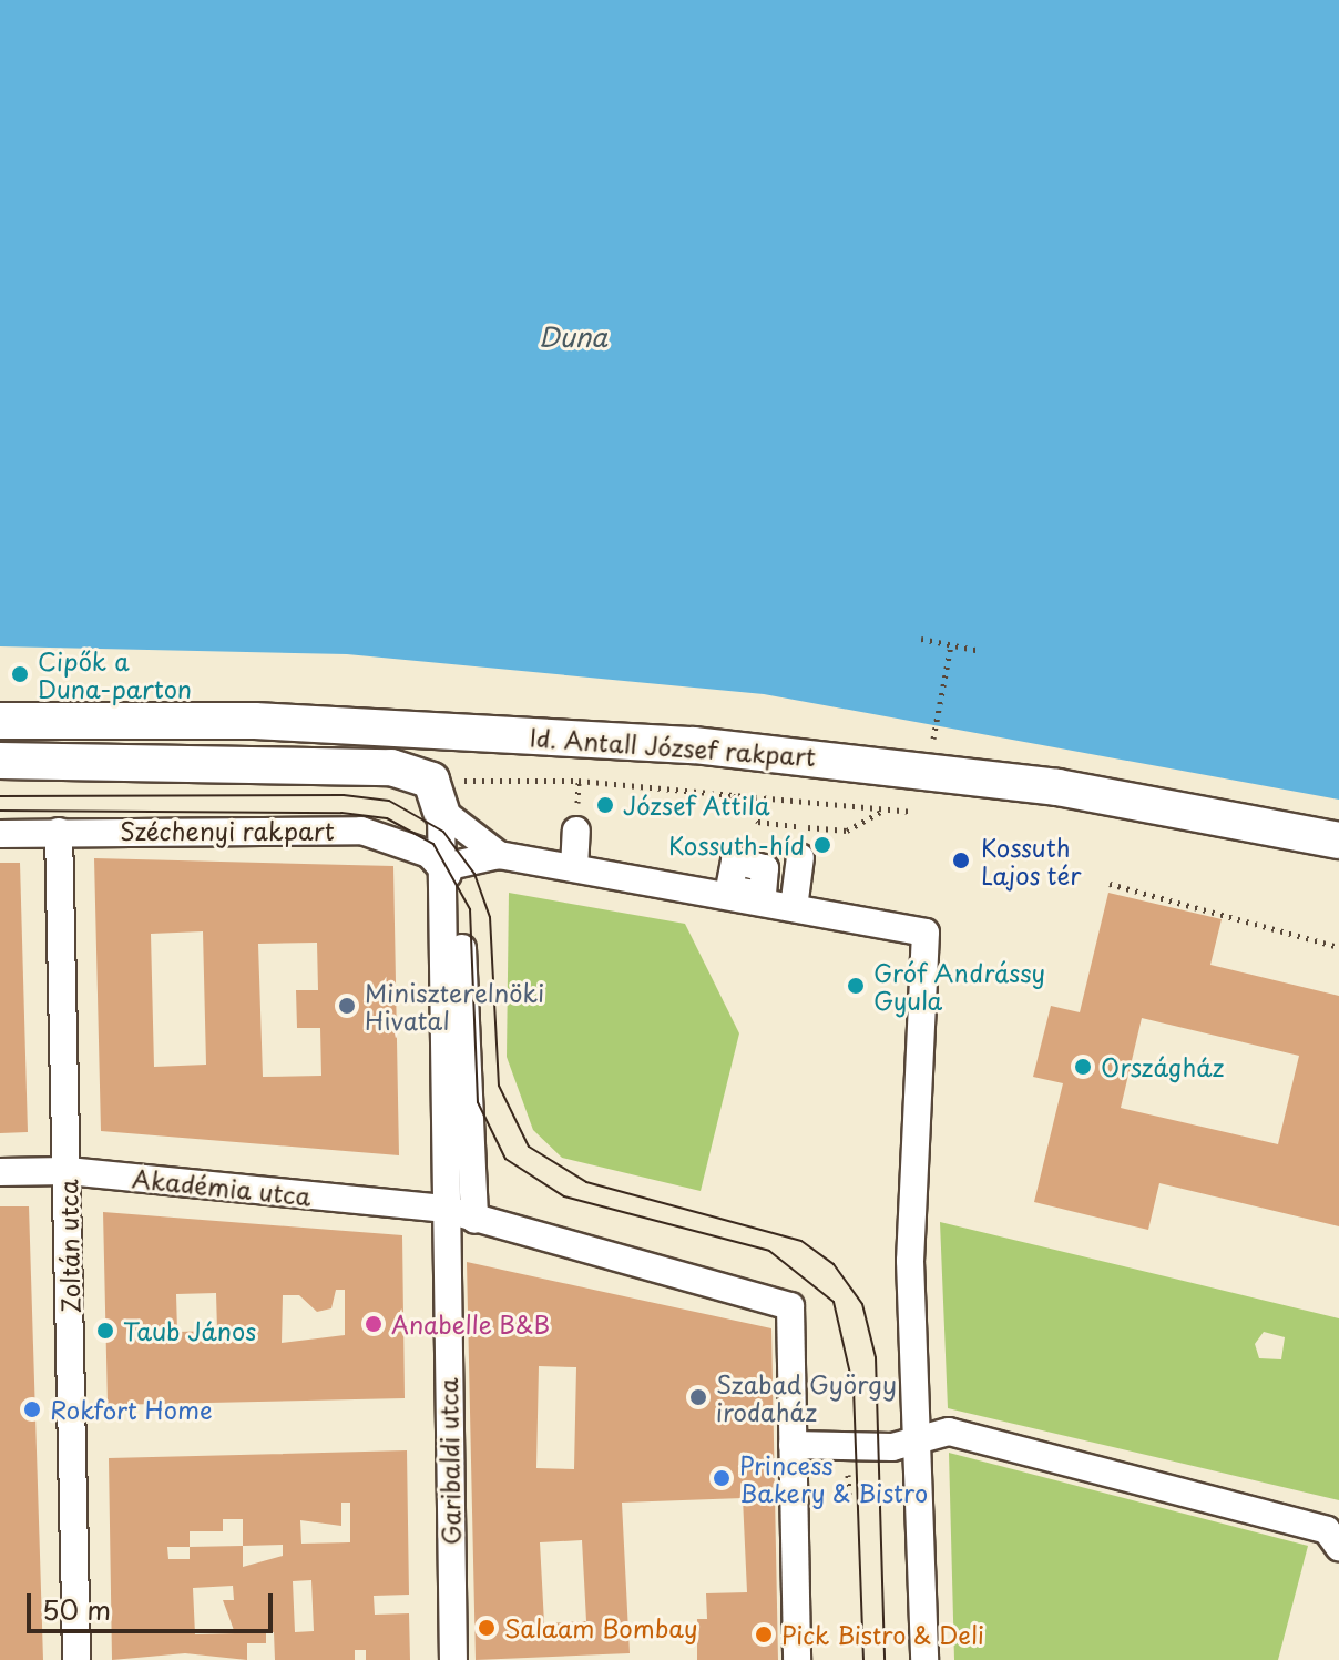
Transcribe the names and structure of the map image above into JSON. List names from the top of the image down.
{
  "streets": {
    "main road": ["Id. Antall József rakpart"],
    "street": [
      "Széchenyi rakpart",
      "Akadémia utca",
      "Zoltán utca",
      "Garibaldi utca"
    ]
  },
  "crossings": [
    ["Széchenyi rakpart", "Zoltán utca"],
    ["Akadémia utca", "Zoltán utca"],
    ["Akadémia utca", "Garibaldi utca"]
  ],
  "water": ["Duna"],
  "places": [
    "Cipők a Duna-parton",
    "József Attila",
    "Kossuth-híd",
    "Kossuth Lajos tér",
    "Gróf Andrássy Gyula",
    "Miniszterelnöki Hivatal",
    "Országház",
    "Anabelle B&B",
    "Taub János",
    "Szabad György irodaház",
    "Rokfort Home",
    "Princess Bakery & Bistro",
    "Salaam Bombay",
    "Pick Bistro & Deli"
  ],
  "scale_bar": "50 m"
}
